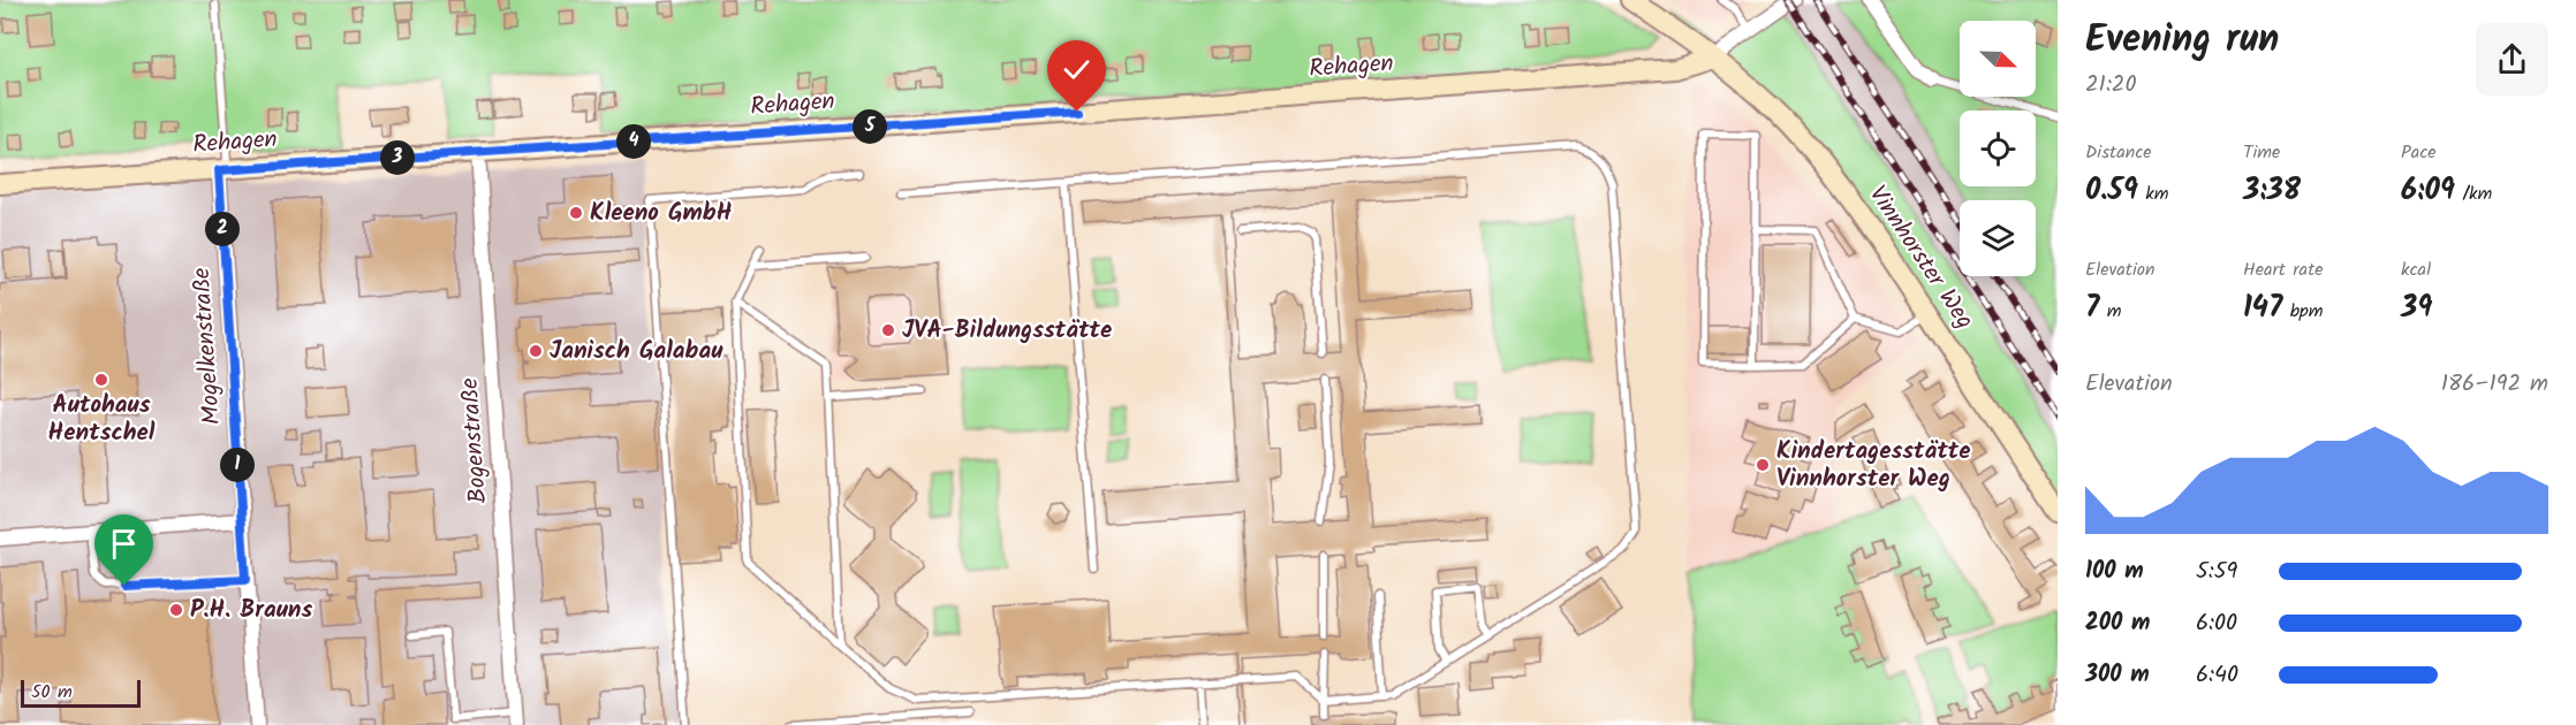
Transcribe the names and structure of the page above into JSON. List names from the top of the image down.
{
  "streets": {
    "street": [
      "Rehagen",
      "Vinnhorster Weg",
      "Mogelkenstraße",
      "Bogenstraße"
    ]
  },
  "crossings": [
    ["Rehagen", "Vinnhorster Weg"],
    ["Rehagen", "Mogelkenstraße"],
    ["Rehagen", "Bogenstraße"]
  ],
  "places": [
    "Kleeno GmbH",
    "JVA-Bildungsstätte",
    "Janisch Galabau",
    "Autohaus Hentschel",
    "Kindertagesstätte Vinnhorster Weg",
    "P.H. Brauns"
  ],
  "scale_bar": "50 m",
  "north": "bottom right",
  "page": {
    "heading": ["Evening run", "21:20"],
    "pins": [
      "5",
      "4",
      "3",
      "2",
      "1"
    ],
    "stats": [
      ["Distance", "0.59 km"],
      ["Time", "3:38"],
      ["Pace", "6:09 /km"],
      ["Elevation", "7 m"],
      ["Heart rate", "147 bpm"],
      ["kcal", "39"]
    ],
    "chart": ["Elevation", "186–192 m"],
    "list": [
      {
        "name": "100 m",
        "note": "5:59"
      },
      {
        "name": "200 m",
        "note": "6:00"
      },
      {
        "name": "300 m",
        "note": "6:40"
      }
    ],
    "scale": "50 m"
  }
}
